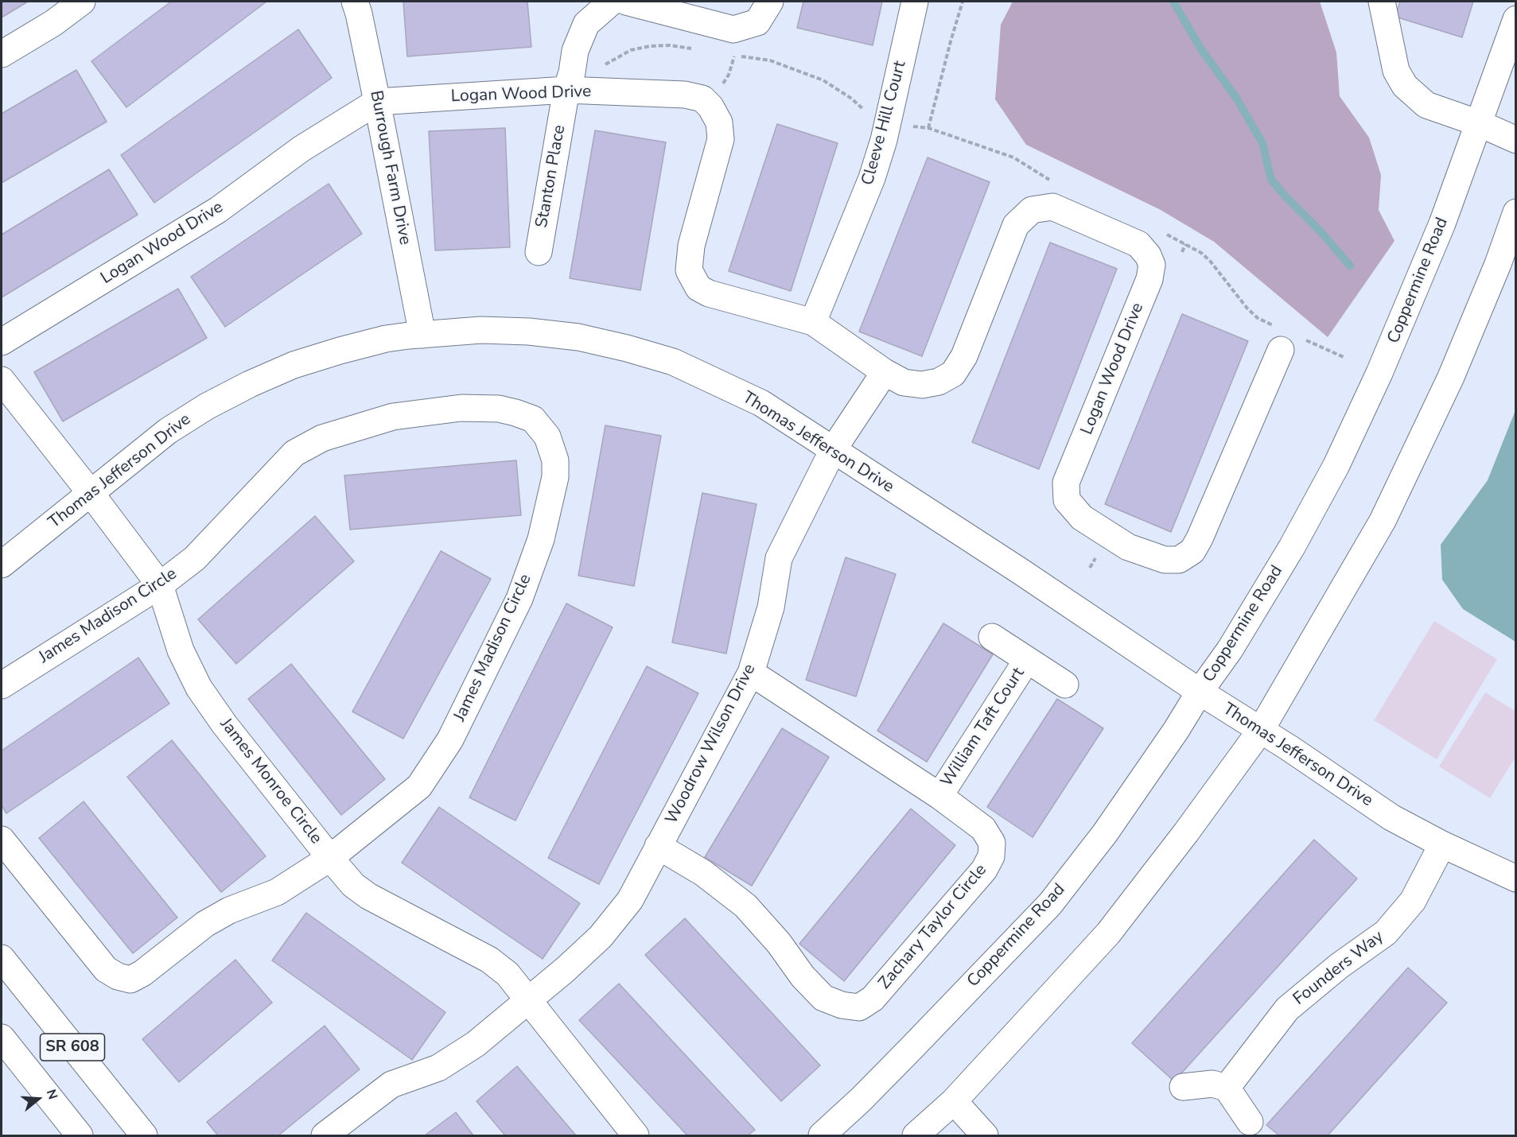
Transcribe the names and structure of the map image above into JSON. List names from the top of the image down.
{
  "streets": {
    "street": [
      "Logan Wood Drive",
      "Cleeve Hill Court",
      "Burrough Farm Drive",
      "Stanton Place",
      "Coppermine Road",
      "Thomas Jefferson Drive",
      "James Madison Circle",
      "William Taft Court",
      "Woodrow Wilson Drive",
      "James Monroe Circle",
      "Zachary Taylor Circle",
      "Founders Way",
      "SR 608"
    ]
  },
  "crossings": [
    ["Logan Wood Drive", "Cleeve Hill Court"],
    ["Logan Wood Drive", "Burrough Farm Drive"],
    ["Logan Wood Drive", "Stanton Place"],
    ["Burrough Farm Drive", "Thomas Jefferson Drive"],
    ["Coppermine Road", "Thomas Jefferson Drive"],
    ["Thomas Jefferson Drive", "Woodrow Wilson Drive"],
    ["Thomas Jefferson Drive", "James Monroe Circle"],
    ["Thomas Jefferson Drive", "Founders Way"],
    ["James Madison Circle", "James Monroe Circle"],
    ["William Taft Court", "Zachary Taylor Circle"],
    ["Woodrow Wilson Drive", "James Monroe Circle"],
    ["Woodrow Wilson Drive", "Zachary Taylor Circle"]
  ],
  "north": "right"
}
